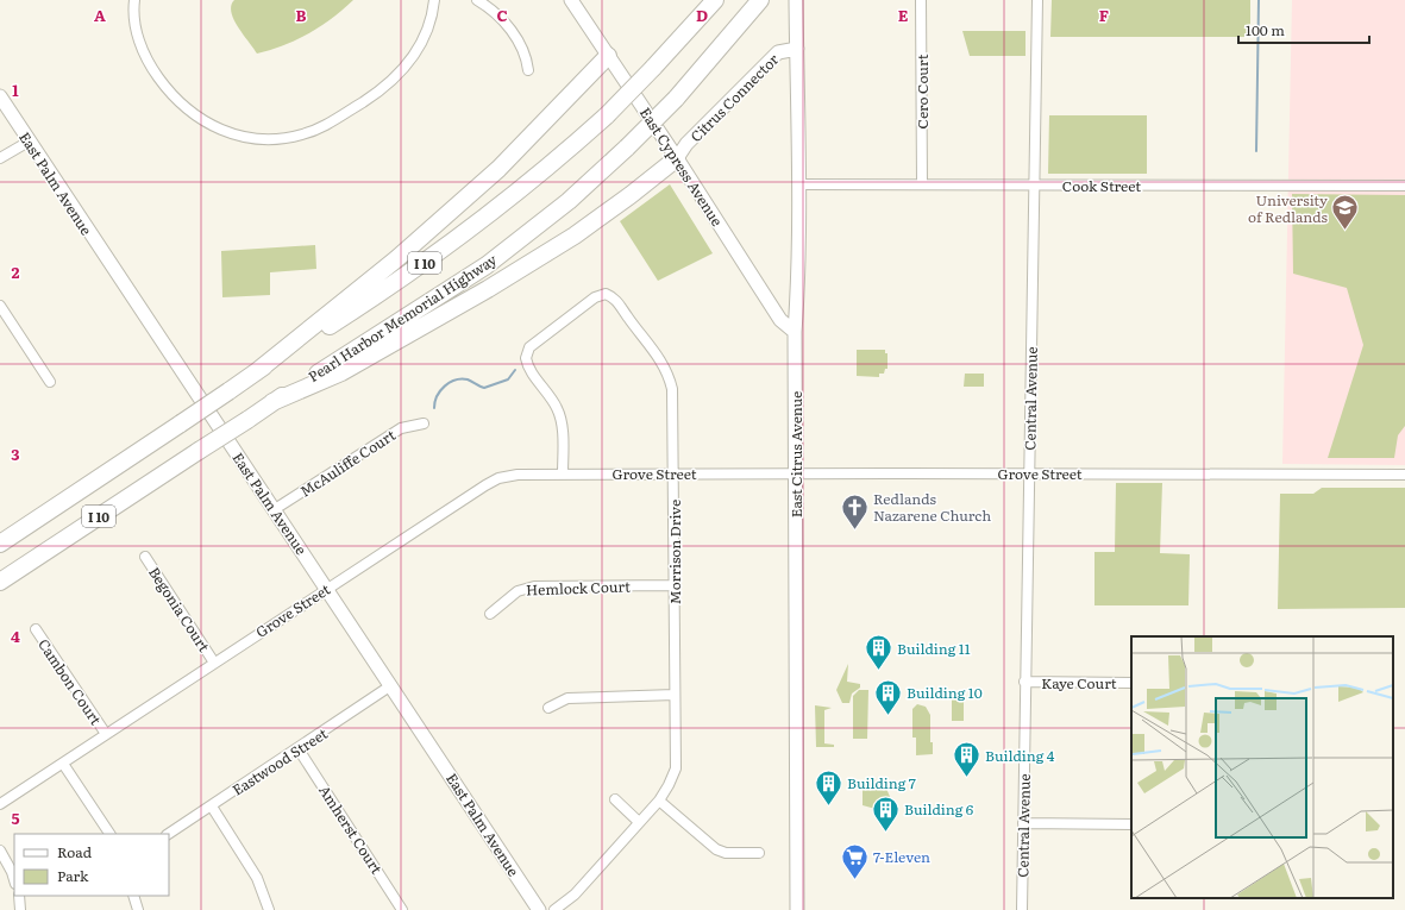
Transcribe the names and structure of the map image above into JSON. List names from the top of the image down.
{
  "streets": {
    "highway": ["I 10", "Pearl Harbor Memorial Highway"],
    "main road": [
      "Citrus Connector",
      "East Cypress Avenue",
      "East Palm Avenue",
      "East Citrus Avenue"
    ],
    "street": [
      "Cero Court",
      "Cook Street",
      "Central Avenue",
      "McAuliffe Court",
      "Grove Street",
      "Morrison Drive",
      "Hemlock Court",
      "Begonia Court",
      "Cambon Court",
      "Kaye Court",
      "Eastwood Street",
      "Amherst Court"
    ]
  },
  "crossings": [
    ["Cero Court", "Cook Street"],
    ["Citrus Connector", "East Cypress Avenue"],
    ["Citrus Connector", "East Citrus Avenue"],
    ["East Cypress Avenue", "East Citrus Avenue"],
    ["East Palm Avenue", "McAuliffe Court"],
    ["East Palm Avenue", "Grove Street"],
    ["East Palm Avenue", "Eastwood Street"],
    ["Cook Street", "Central Avenue"],
    ["Cook Street", "East Citrus Avenue"],
    ["Central Avenue", "Grove Street"],
    ["Central Avenue", "Kaye Court"],
    ["East Citrus Avenue", "Grove Street"],
    ["Grove Street", "Morrison Drive"],
    ["Grove Street", "Begonia Court"],
    ["Grove Street", "Cambon Court"],
    ["Morrison Drive", "Hemlock Court"],
    ["Eastwood Street", "Amherst Court"]
  ],
  "places": {
    "school or university": ["University of Redlands"],
    "church": ["Redlands Nazarene Church"],
    "building": [
      "Building 11",
      "Building 10",
      "Building 4",
      "Building 7",
      "Building 6"
    ],
    "supermarket": ["7-Eleven"]
  },
  "legend": ["Road", "Park"],
  "scale_bar": "100 m",
  "grid": {
    "columns": [
      "A",
      "B",
      "C",
      "D",
      "E",
      "F"
    ],
    "rows": [
      "1",
      "2",
      "3",
      "4",
      "5"
    ]
  }
}
